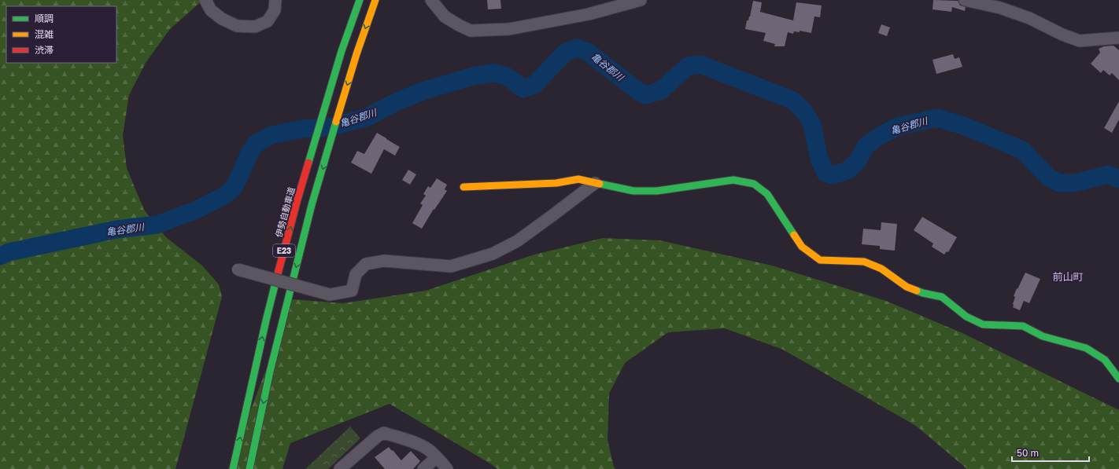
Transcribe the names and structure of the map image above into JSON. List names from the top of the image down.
{
  "streets": {
    "main road": ["伊勢自動車道", "E23"]
  },
  "districts": ["前山町"],
  "water": ["亀谷郡川"],
  "legend": ["順調", "混雑", "渋滞"],
  "scale_bar": "50 m"
}
